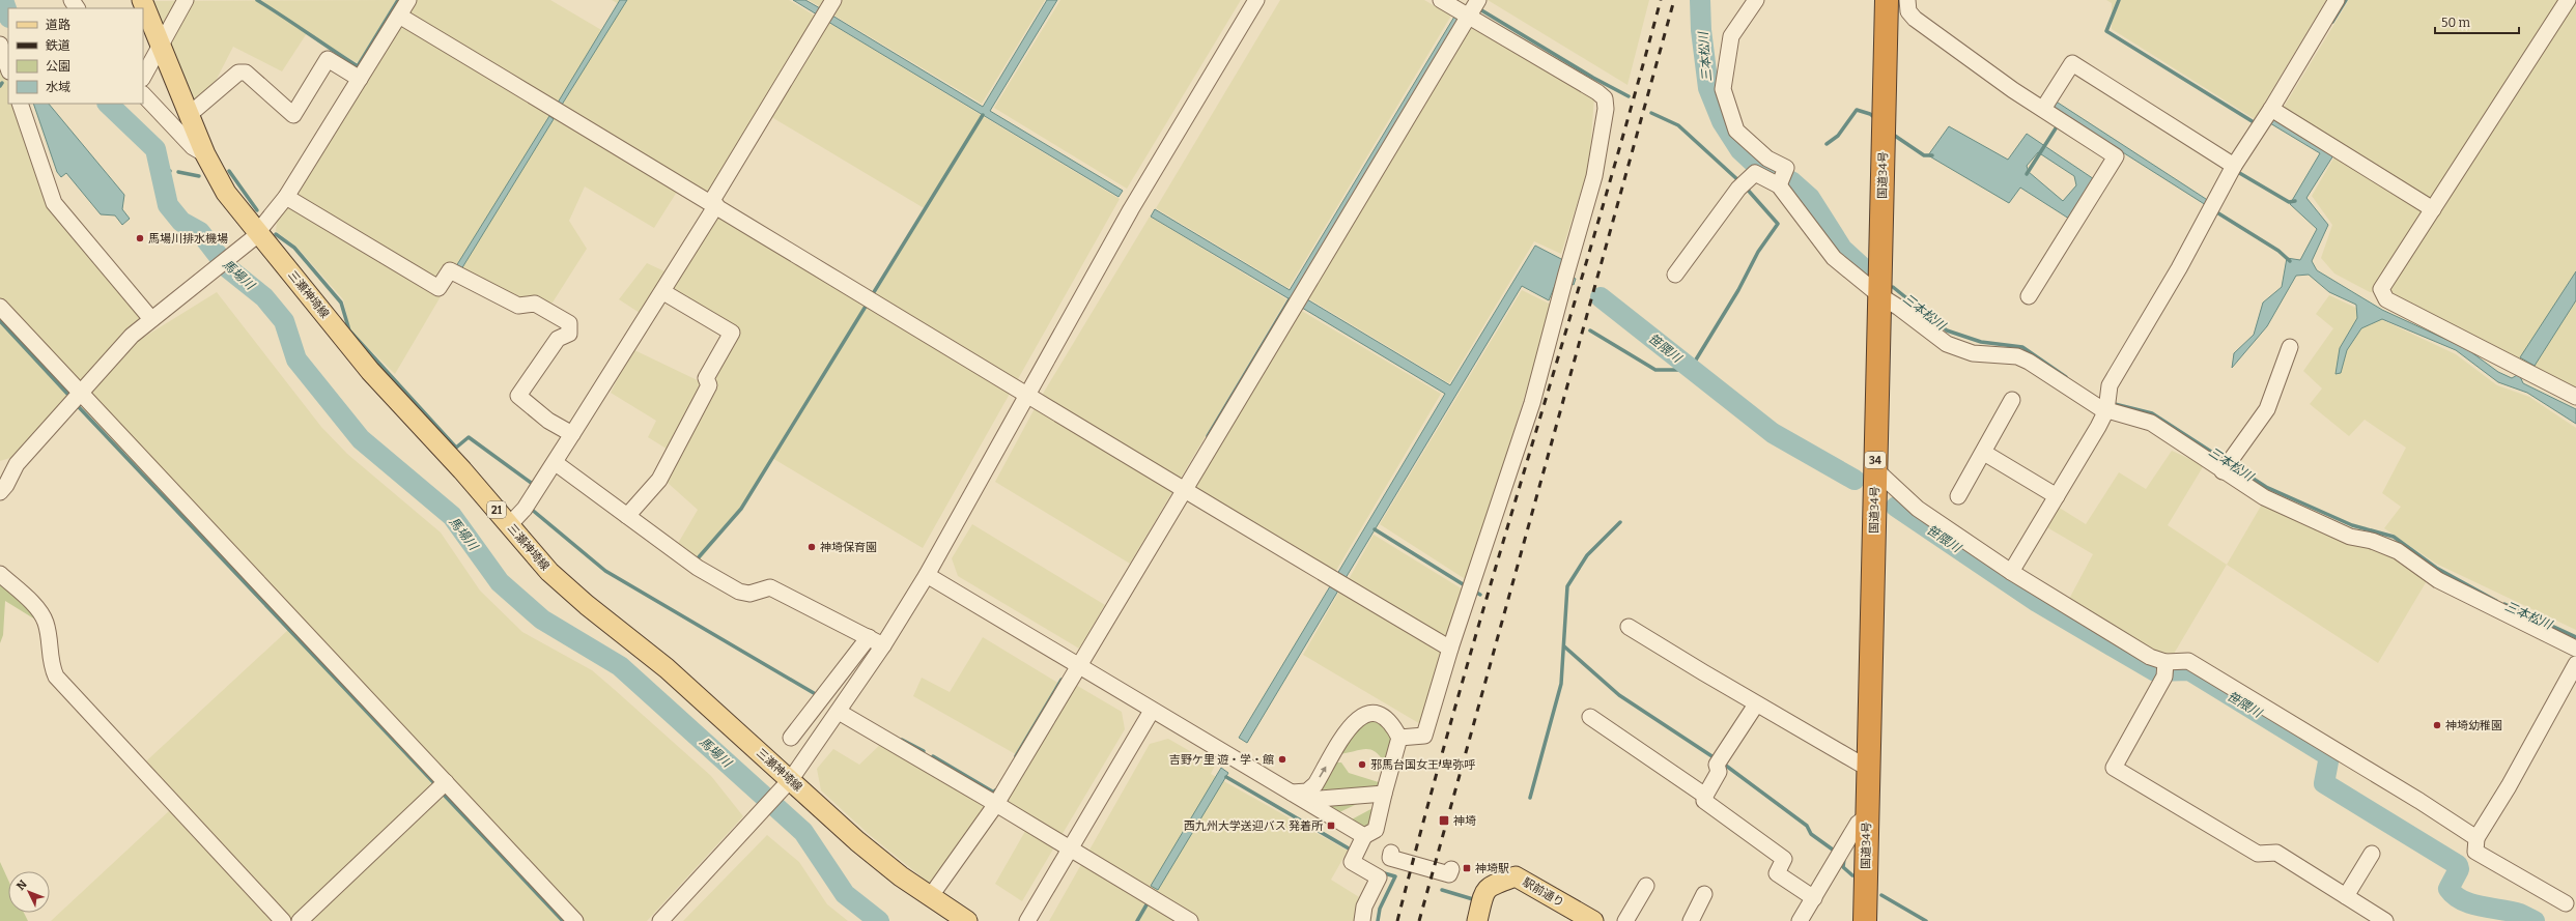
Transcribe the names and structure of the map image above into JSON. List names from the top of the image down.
{
  "streets": {
    "highway": ["国道34号", "34"],
    "main road": ["三瀬神埼線", "21", "駅前通り"]
  },
  "water": ["三本松川", "馬場川", "笹隈川"],
  "places": {
    "other": [
      "馬場川排水機場",
      "神埼保育園",
      "神埼幼稚園",
      "吉野ケ里 遊・学・館",
      "邪馬台国女王 卑弥呼"
    ],
    "transit": ["神埼", "西九州大学送迎バス 発着所", "神埼駅"]
  },
  "legend": [
    "道路",
    "鉄道",
    "公園",
    "水域"
  ],
  "scale_bar": "50 m",
  "north": "top left"
}
